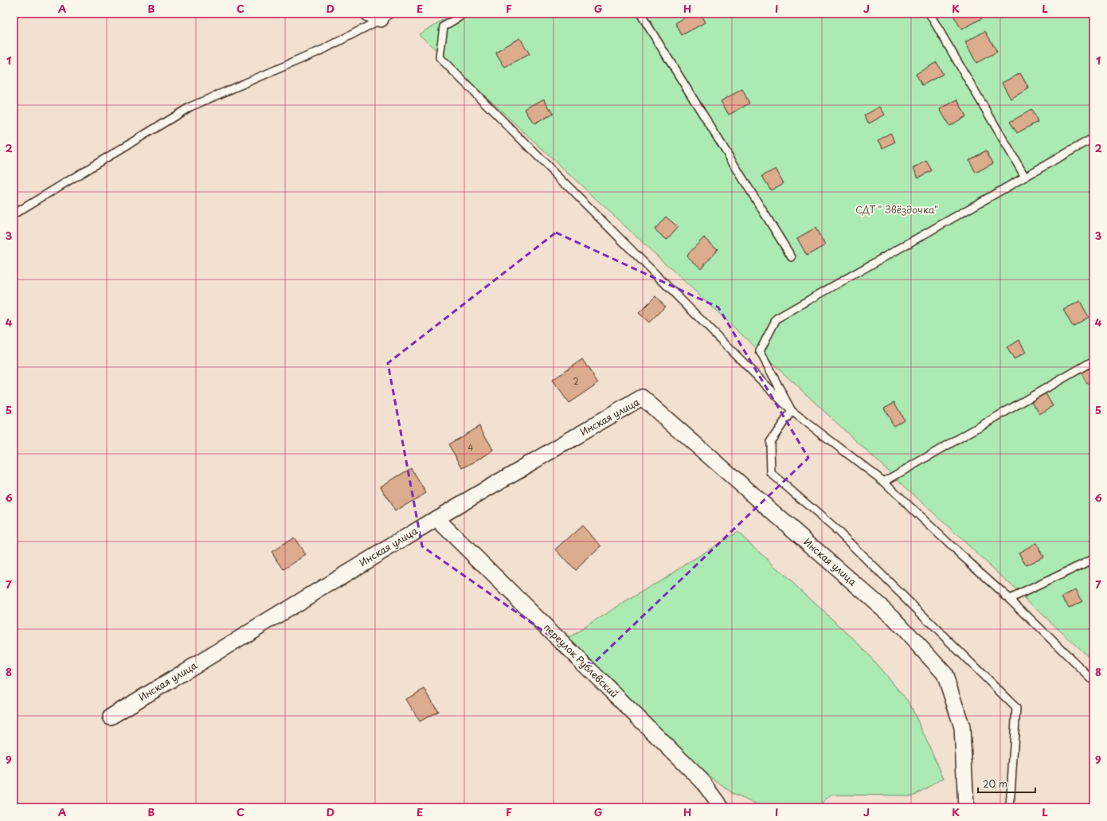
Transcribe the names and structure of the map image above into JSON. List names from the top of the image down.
{
  "streets": {
    "street": ["Инская улица", "переулок Рублевский"]
  },
  "crossings": [
    ["Инская улица", "переулок Рублевский"]
  ],
  "parks": ["СДТ \" Звёздочка\""],
  "house_numbers": ["2", "4"],
  "scale_bar": "20 m",
  "grid": {
    "columns": [
      "A",
      "B",
      "C",
      "D",
      "E",
      "F",
      "G",
      "H",
      "I",
      "J",
      "K",
      "L"
    ],
    "rows": [
      "1",
      "2",
      "3",
      "4",
      "5",
      "6",
      "7",
      "8",
      "9"
    ]
  }
}
